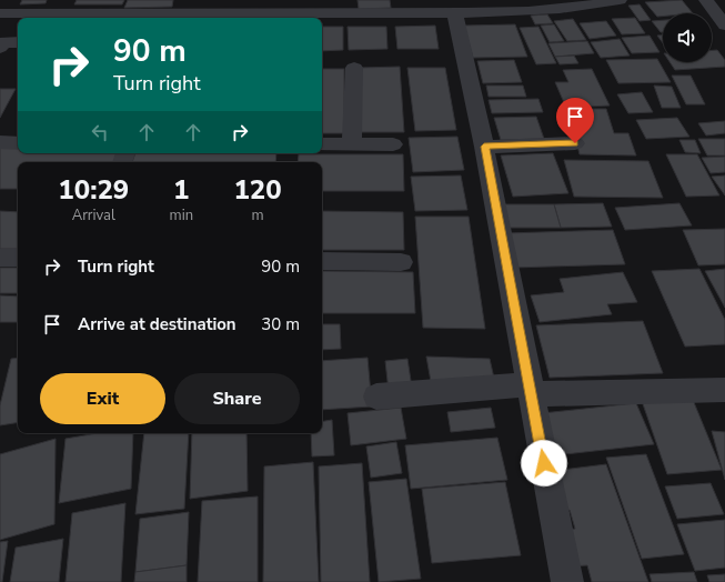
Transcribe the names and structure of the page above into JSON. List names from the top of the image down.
{
  "page": {
    "turn": ["90 m", "Turn right"],
    "eta": [
      "10:29",
      "Arrival",
      "1",
      "min",
      "120",
      "m"
    ],
    "list": [
      {
        "name": "Turn right",
        "value": "90 m"
      },
      {
        "name": "Arrive at destination",
        "value": "30 m"
      }
    ],
    "buttons": ["Exit", "Share"]
  }
}
